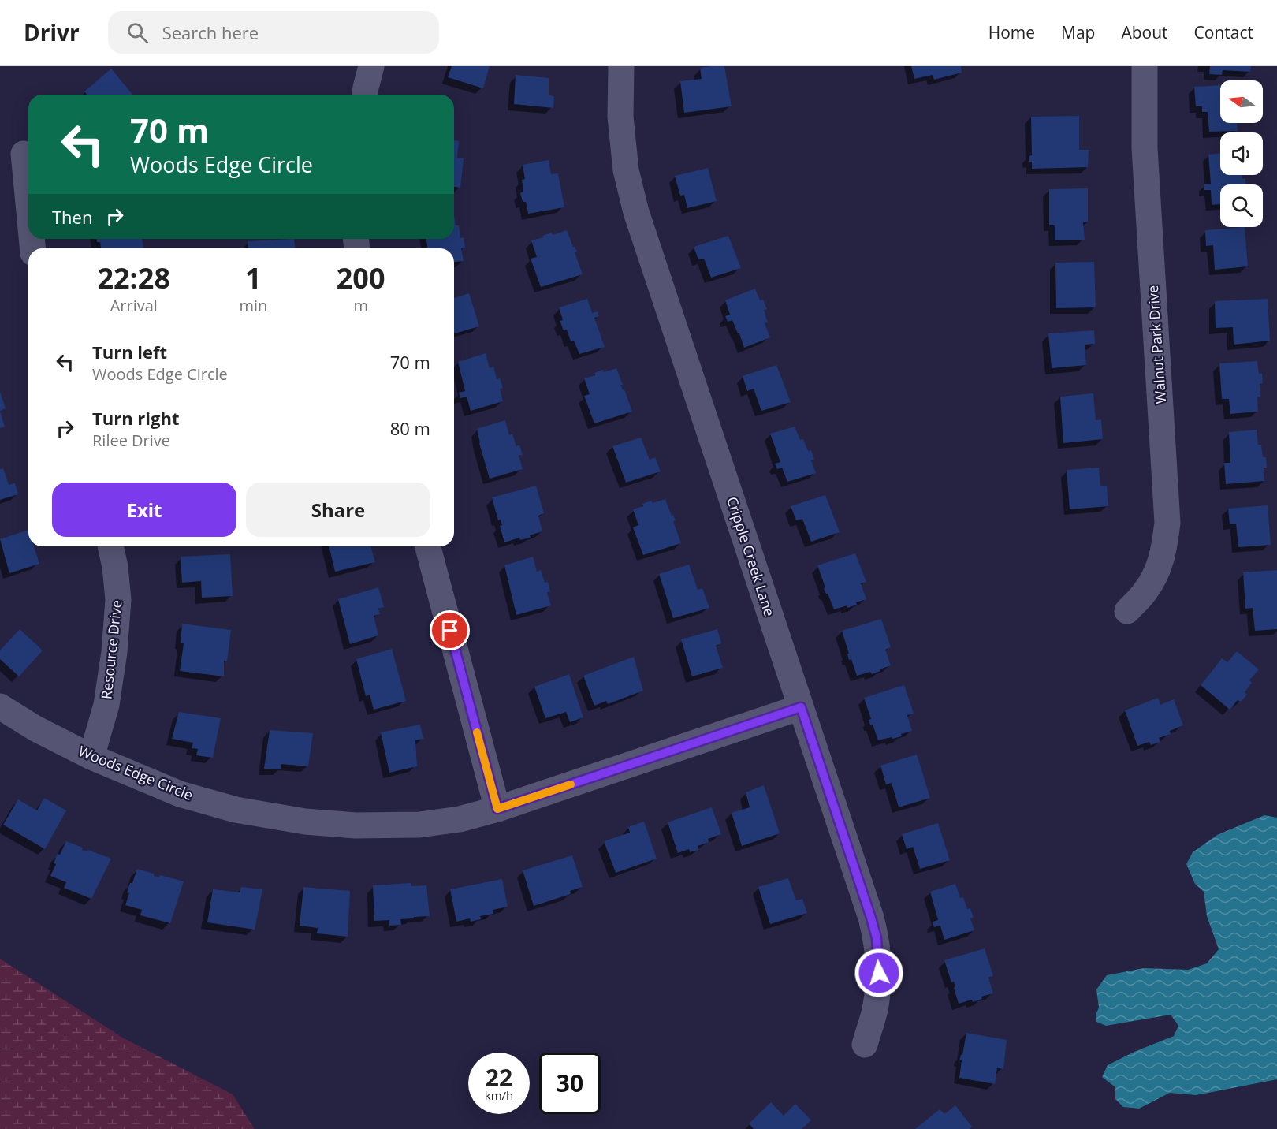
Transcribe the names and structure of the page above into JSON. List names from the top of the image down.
{
  "streets": {
    "street": [
      "Walnut Park Drive",
      "Cripple Creek Lane",
      "Resource Drive",
      "Woods Edge Circle"
    ]
  },
  "crossings": [
    ["Cripple Creek Lane", "Woods Edge Circle"],
    ["Resource Drive", "Woods Edge Circle"]
  ],
  "north": "left",
  "page": {
    "header": "Drivr",
    "search": "Search here",
    "nav": [
      "Home",
      "Map",
      "About",
      "Contact"
    ],
    "turn": ["70 m", "Woods Edge Circle"],
    "then": "Then",
    "eta": [
      "22:28",
      "Arrival",
      "1",
      "min",
      "200",
      "m"
    ],
    "list": [
      {
        "name": "Turn left",
        "note": "Woods Edge Circle",
        "value": "70 m"
      },
      {
        "name": "Turn right",
        "note": "Rilee Drive",
        "value": "80 m"
      }
    ],
    "buttons": ["Exit", "Share"],
    "speed": "22 km/h",
    "limit": "30"
  }
}
